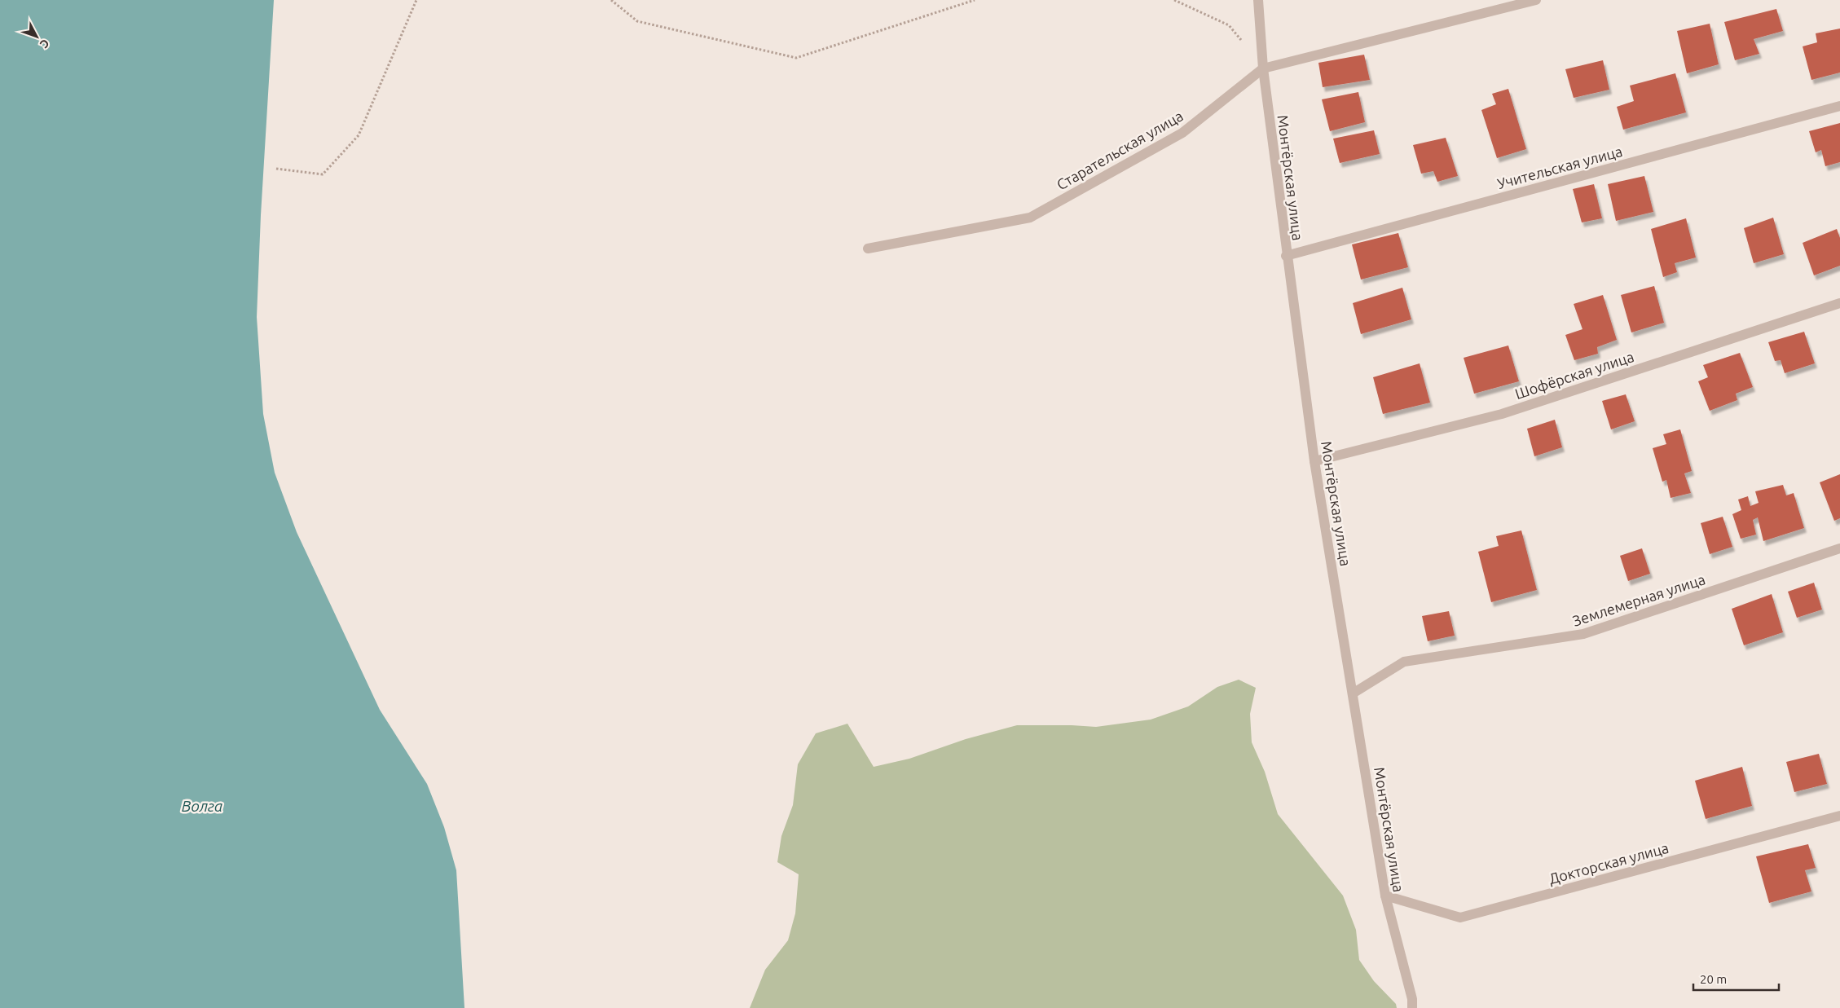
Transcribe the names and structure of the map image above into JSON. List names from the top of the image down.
{
  "streets": {
    "street": [
      "Старательская улица",
      "Учительская улица",
      "Монтёрская улица",
      "Шофёрская улица",
      "Землемерная улица",
      "Докторская улица"
    ]
  },
  "crossings": [
    ["Старательская улица", "Монтёрская улица"],
    ["Учительская улица", "Монтёрская улица"],
    ["Монтёрская улица", "Шофёрская улица"],
    ["Монтёрская улица", "Землемерная улица"],
    ["Монтёрская улица", "Докторская улица"]
  ],
  "water": ["Волга"],
  "scale_bar": "20 m",
  "north": "bottom right"
}
